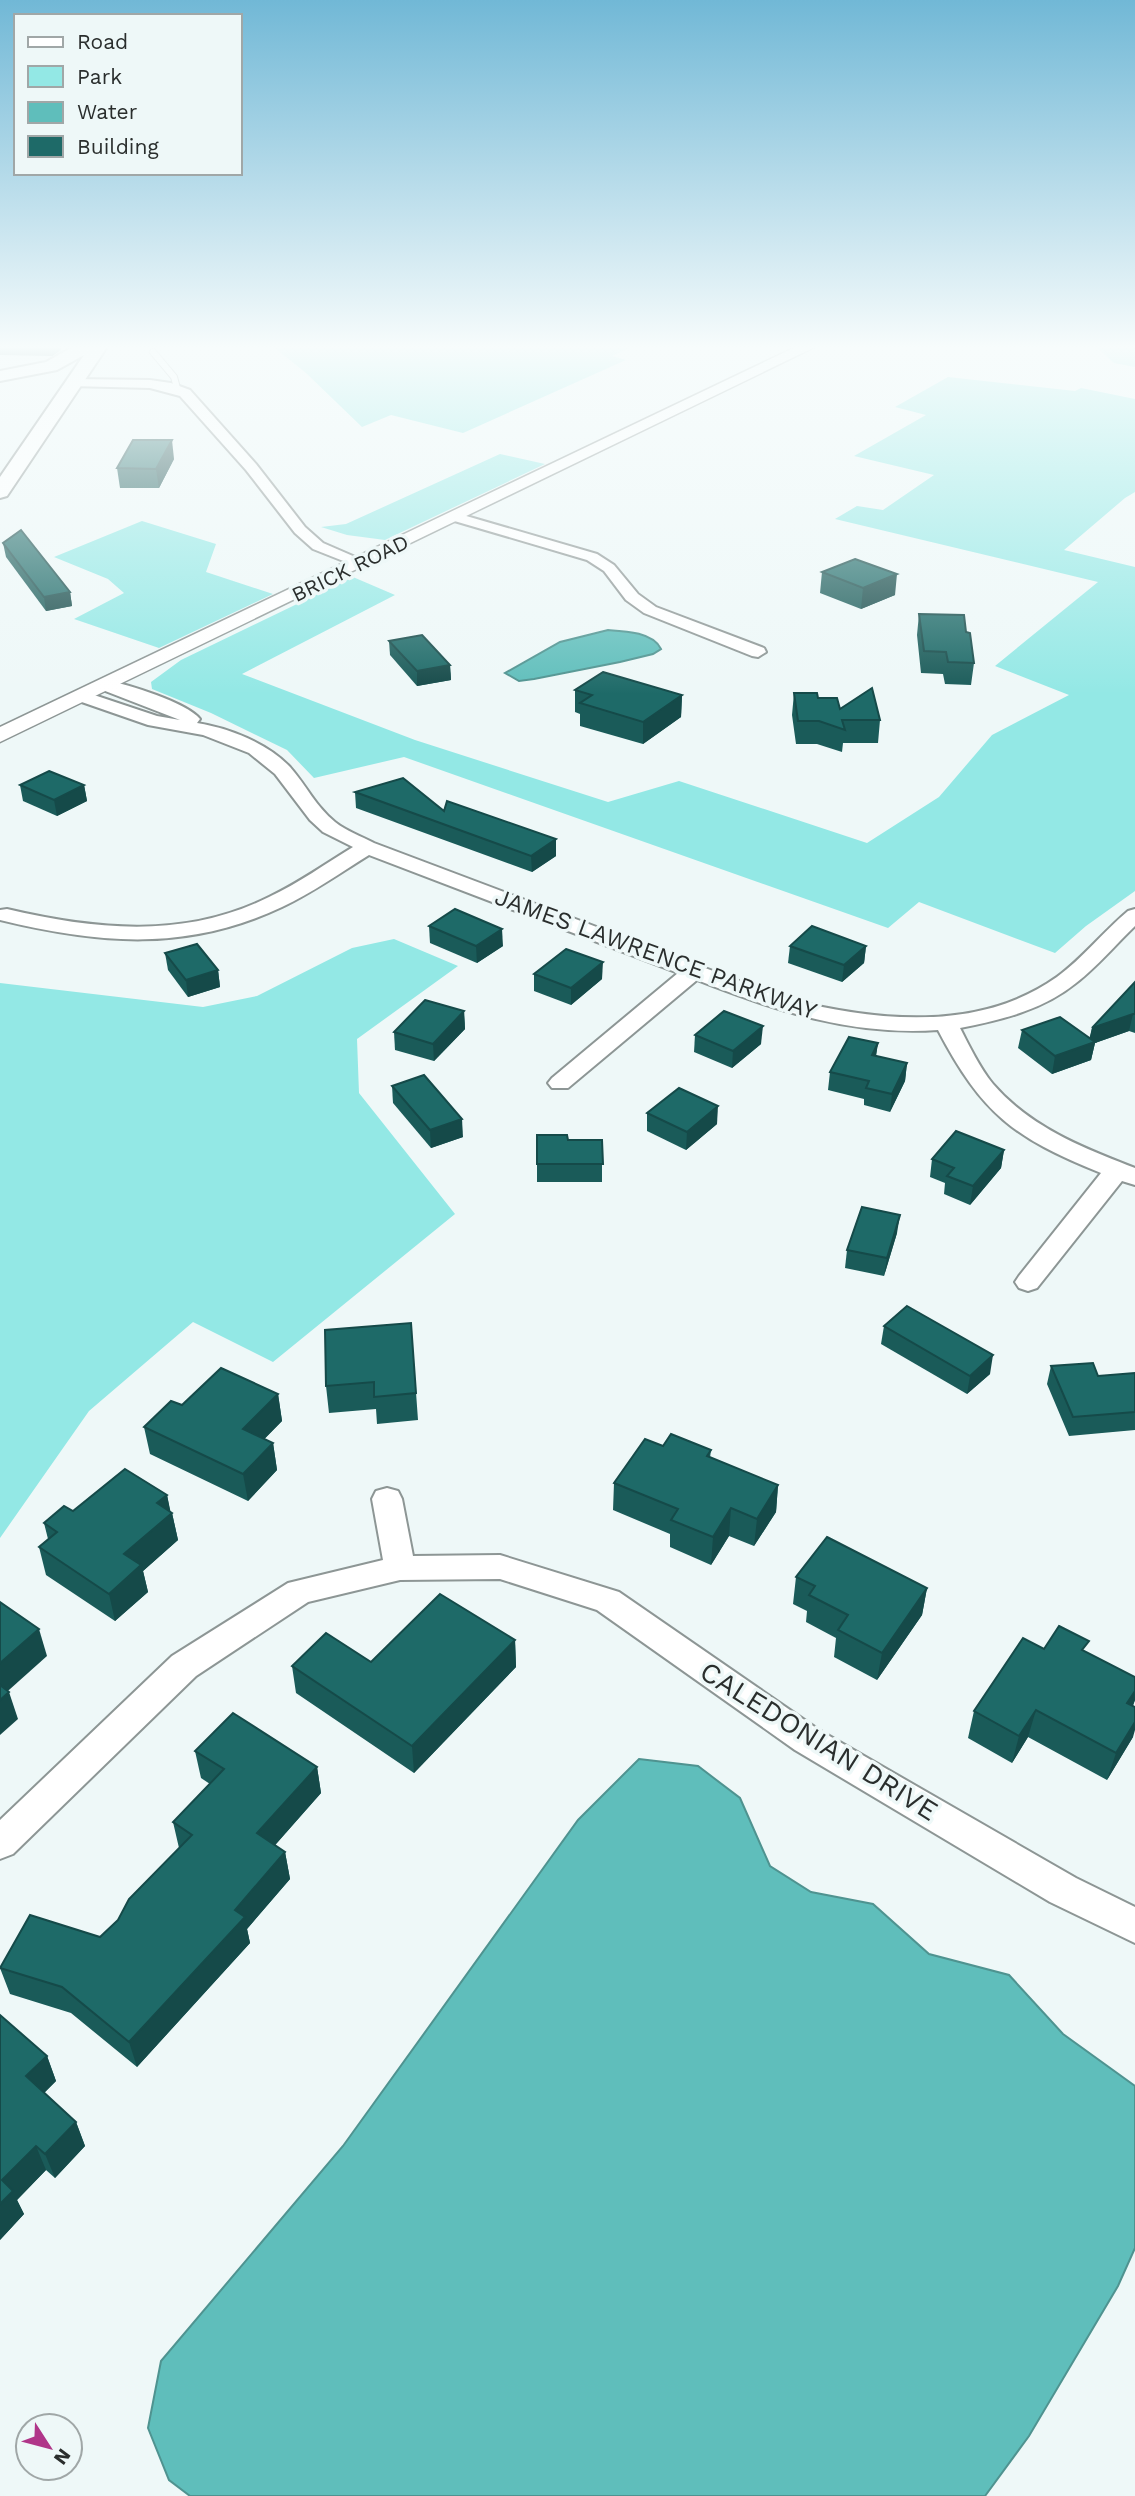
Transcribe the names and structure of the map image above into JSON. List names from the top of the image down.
{
  "streets": {
    "street": ["BRICK ROAD", "JAMES LAWRENCE PARKWAY", "CALEDONIAN DRIVE"]
  },
  "crossings": [
    ["BRICK ROAD", "JAMES LAWRENCE PARKWAY"]
  ],
  "legend": [
    "Road",
    "Park",
    "Water",
    "Building"
  ],
  "north": "bottom right"
}
